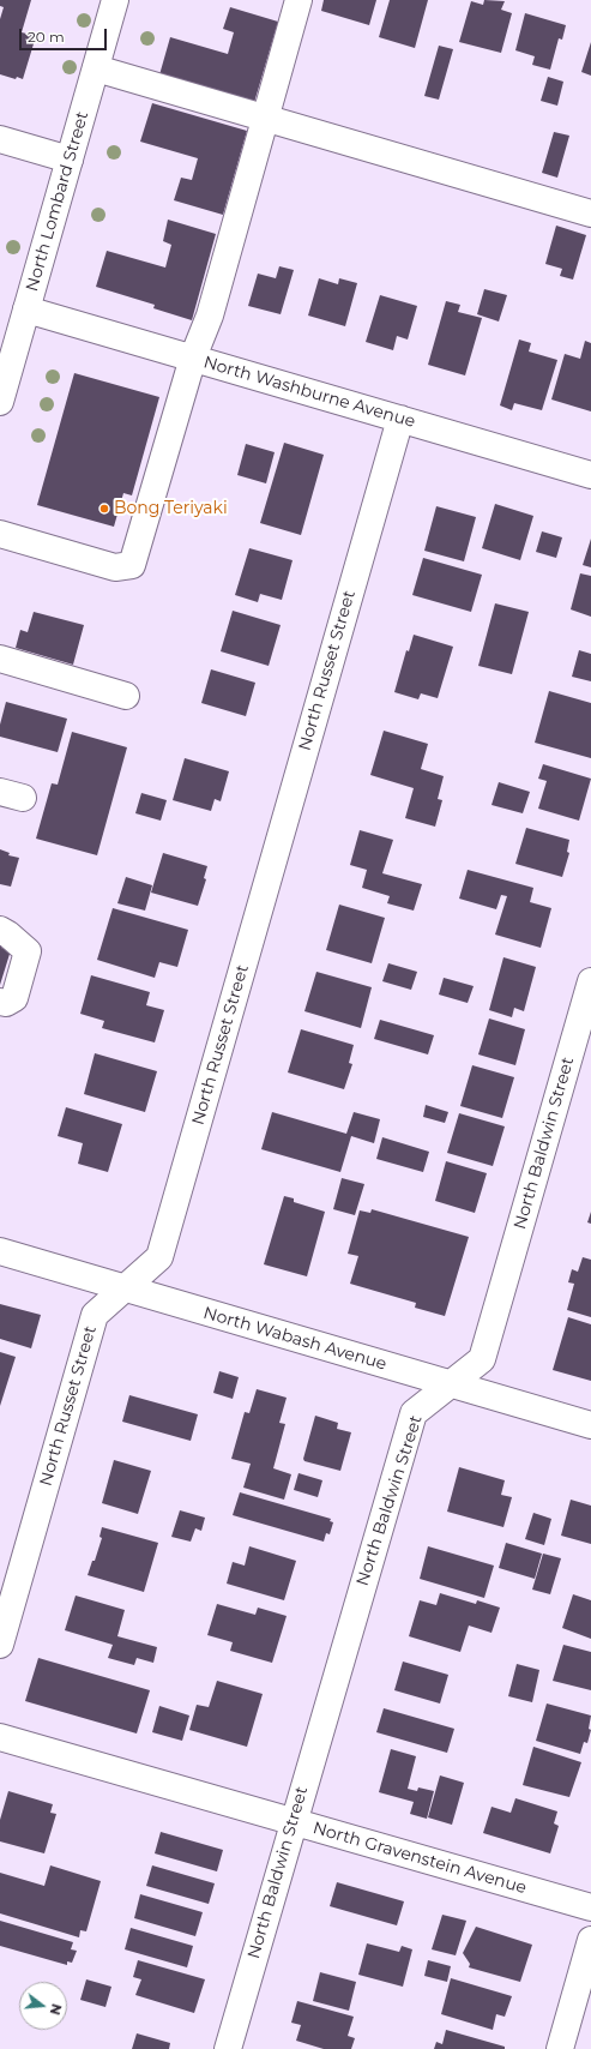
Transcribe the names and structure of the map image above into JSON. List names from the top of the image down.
{
  "streets": {
    "street": [
      "North Lombard Street",
      "North Washburne Avenue",
      "North Russet Street",
      "North Baldwin Street",
      "North Wabash Avenue",
      "North Gravenstein Avenue"
    ]
  },
  "crossings": [
    ["North Lombard Street", "North Washburne Avenue"],
    ["North Washburne Avenue", "North Russet Street"],
    ["North Russet Street", "North Wabash Avenue"],
    ["North Baldwin Street", "North Wabash Avenue"],
    ["North Baldwin Street", "North Gravenstein Avenue"]
  ],
  "places": ["Bong Teriyaki"],
  "scale_bar": "20 m",
  "north": "right"
}
